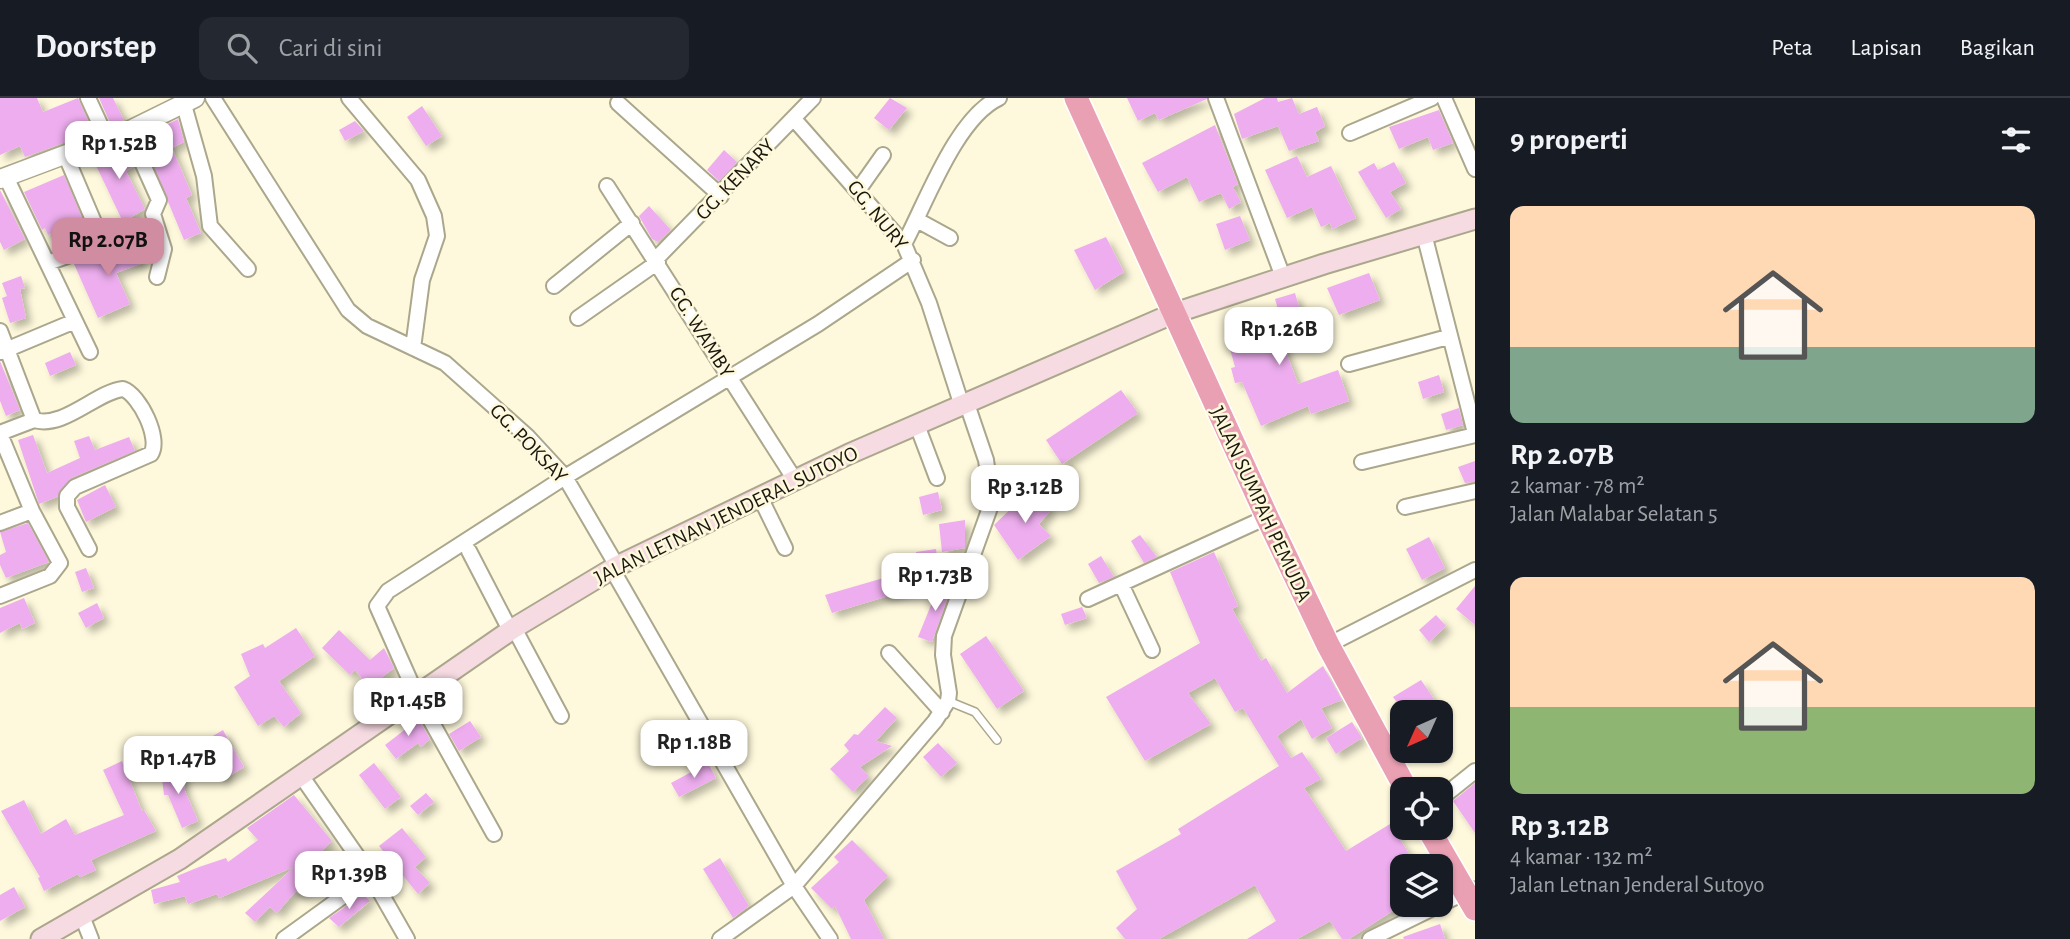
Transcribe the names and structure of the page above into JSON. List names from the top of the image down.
{
  "streets": {
    "highway": ["JALAN SUMPAH PEMUDA"],
    "main road": ["JALAN LETNAN JENDERAL SUTOYO"],
    "street": [
      "GG. KENARY",
      "GG, NURY",
      "GG. WAMBY",
      "GG. POKSAY"
    ]
  },
  "crossings": [
    ["GG. KENARY", "GG, NURY"],
    ["GG. KENARY", "GG. WAMBY"],
    ["GG, NURY", "JALAN LETNAN JENDERAL SUTOYO"],
    ["GG. WAMBY", "JALAN LETNAN JENDERAL SUTOYO"],
    ["GG. POKSAY", "JALAN LETNAN JENDERAL SUTOYO"],
    ["JALAN SUMPAH PEMUDA", "JALAN LETNAN JENDERAL SUTOYO"]
  ],
  "north": "bottom left",
  "page": {
    "header": "Doorstep",
    "search": "Cari di sini",
    "nav": ["Peta", "Lapisan", "Bagikan"],
    "heading": "9 properti",
    "price": [
      "Rp 1.52B",
      "Rp 2.07B",
      "Rp 1.26B",
      "Rp 3.12B",
      "Rp 1.73B",
      "Rp 1.45B",
      "Rp 1.18B",
      "Rp 1.47B",
      "Rp 1.39B"
    ],
    "list": [
      {
        "name": "Rp 2.07B",
        "note": "2 kamar · 78 m² · Jalan Malabar Selatan 5"
      },
      {
        "name": "Rp 3.12B",
        "note": "4 kamar · 132 m² · Jalan Letnan Jenderal Sutoyo"
      }
    ]
  }
}
